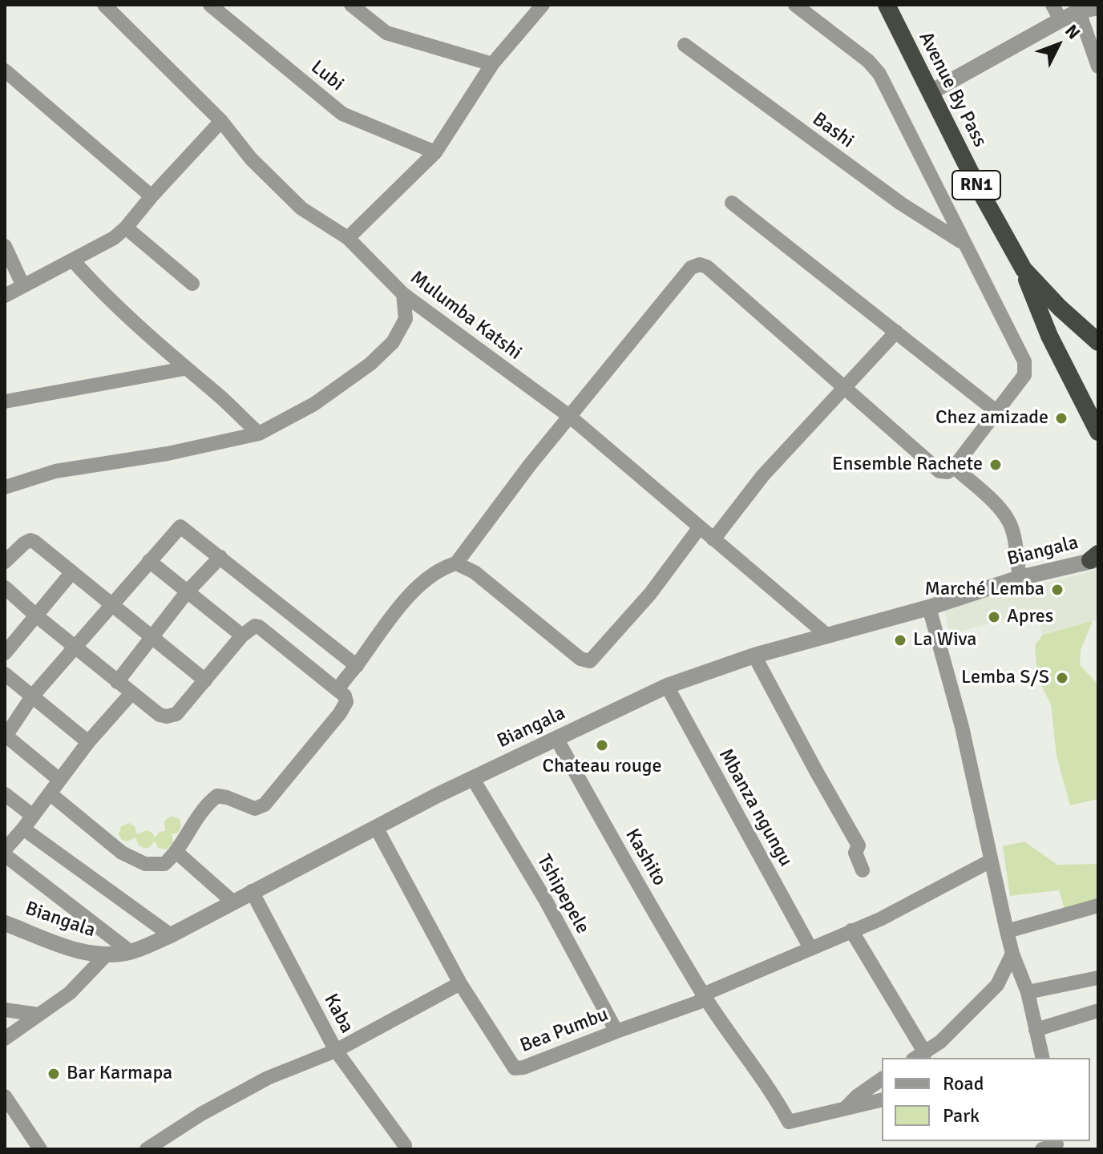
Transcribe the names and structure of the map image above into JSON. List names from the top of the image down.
{
  "streets": {
    "highway": ["Avenue By Pass", "RN1"],
    "street": [
      "Lubi",
      "Bashi",
      "Mulumba Katshi",
      "Biangala",
      "Mbanza ngungu",
      "Kashito",
      "Tshipepele",
      "Kaba",
      "Bea Pumbu"
    ]
  },
  "crossings": [
    ["Mulumba Katshi", "Biangala"],
    ["Biangala", "Mbanza ngungu"],
    ["Biangala", "Kashito"],
    ["Biangala", "Tshipepele"],
    ["Biangala", "Kaba"],
    ["Biangala", "Bea Pumbu"],
    ["Mbanza ngungu", "Bea Pumbu"],
    ["Kashito", "Bea Pumbu"],
    ["Tshipepele", "Bea Pumbu"]
  ],
  "places": [
    "Chez amizade",
    "Ensemble Rachete",
    "Marché Lemba",
    "Apres",
    "La Wiva",
    "Lemba S/S",
    "Chateau rouge",
    "Bar Karmapa"
  ],
  "legend": ["Road", "Park"],
  "north": "top right"
}
